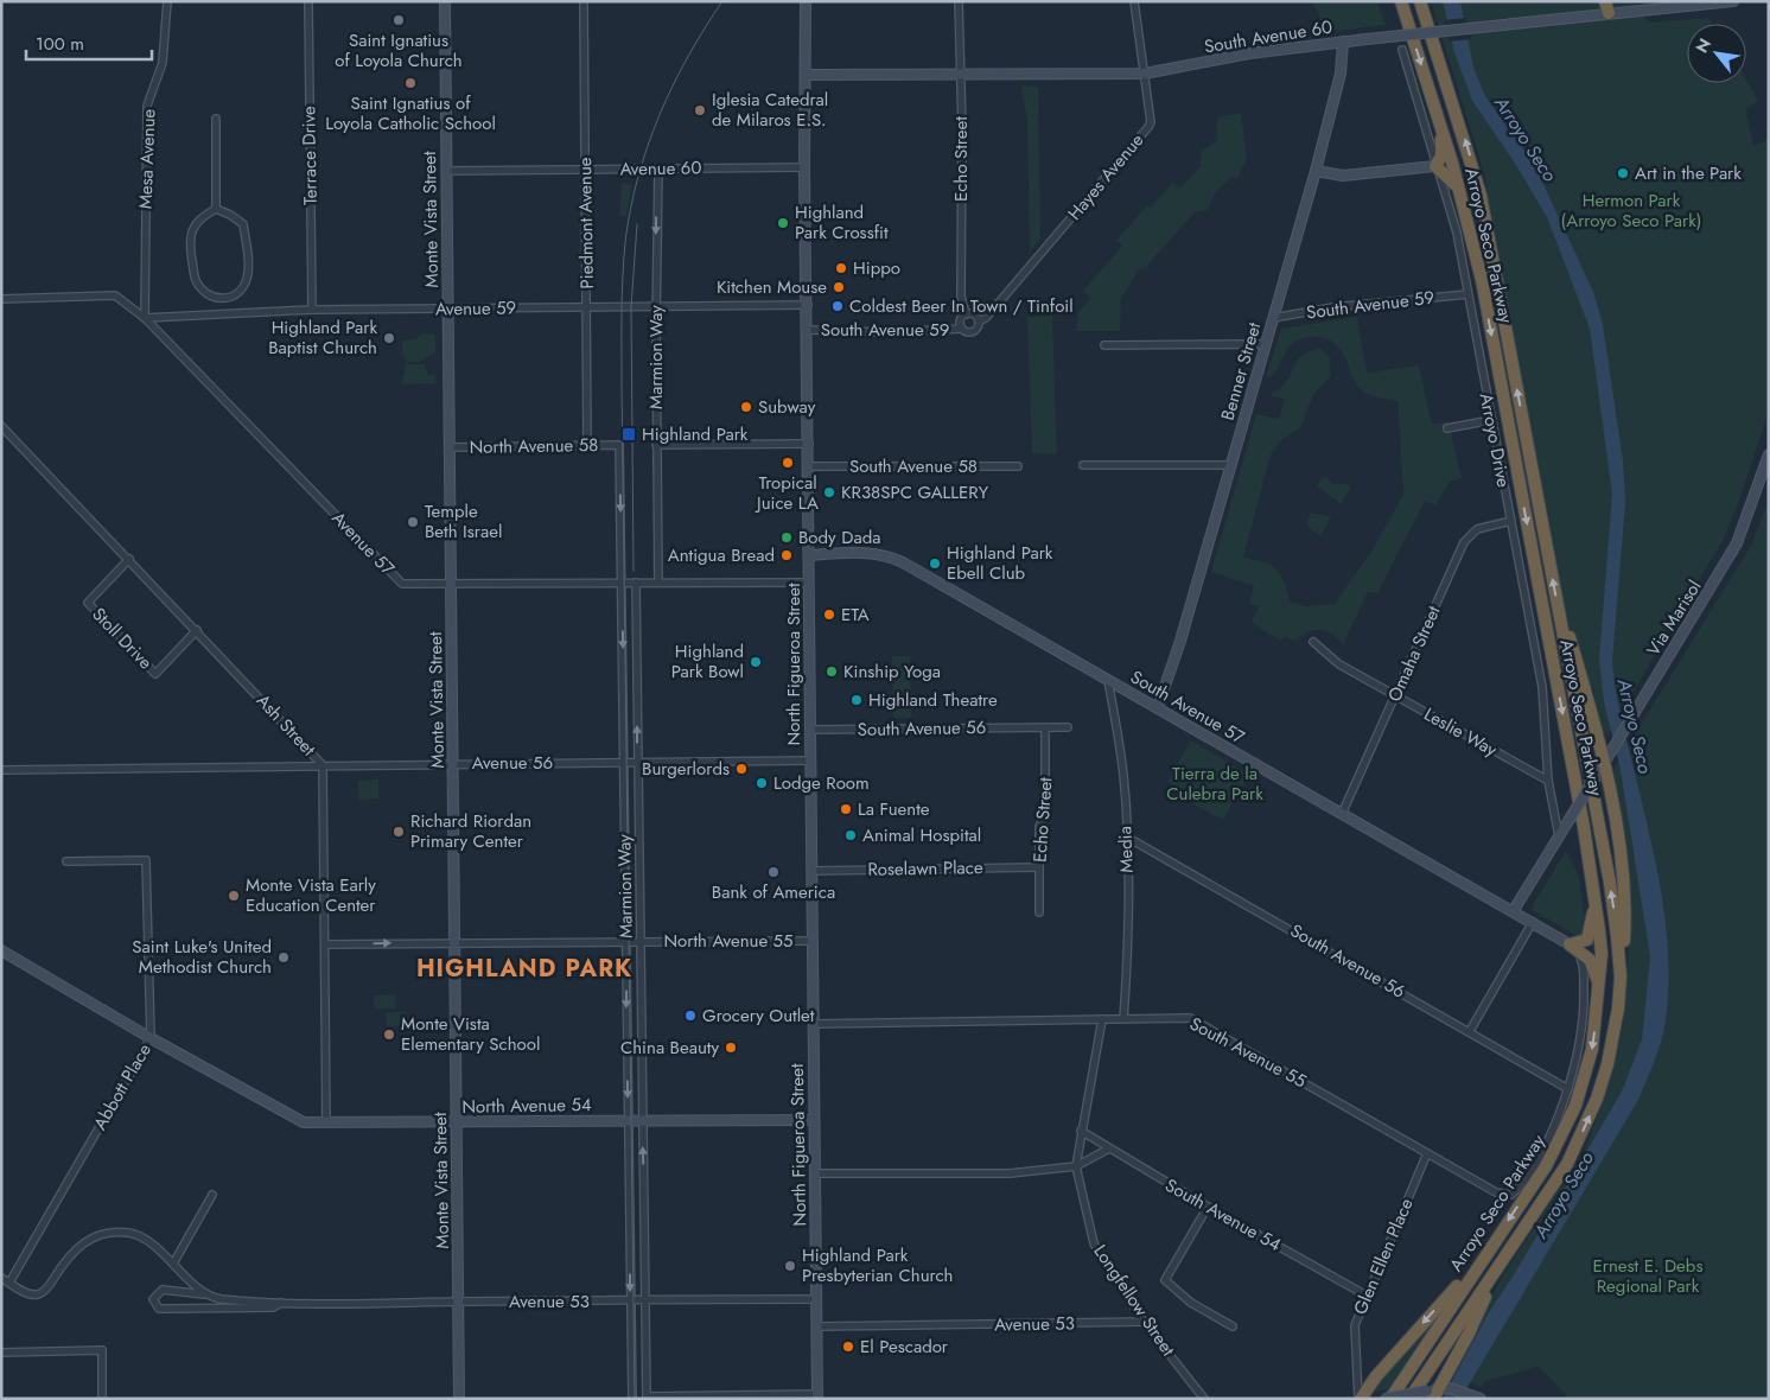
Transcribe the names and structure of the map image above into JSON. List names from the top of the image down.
{
  "streets": {
    "highway": ["Arroyo Seco Parkway"],
    "street": [
      "South Avenue 60",
      "Terrace Drive",
      "Mesa Avenue",
      "Echo Street",
      "Avenue 60",
      "Hayes Avenue",
      "Monte Vista Street",
      "Piedmont Avenue",
      "South Avenue 59",
      "Avenue 59",
      "Marmion Way",
      "Benner Street",
      "Arroyo Drive",
      "North Avenue 58",
      "South Avenue 58",
      "Avenue 57",
      "Via Marisol",
      "Stoll Drive",
      "Omaha Street",
      "North Figueroa Street",
      "South Avenue 57",
      "Ash Street",
      "South Avenue 56",
      "Leslie Way",
      "Avenue 56",
      "Media",
      "Roselawn Place",
      "North Avenue 55",
      "South Avenue 55",
      "Abbott Place",
      "North Avenue 54",
      "South Avenue 54",
      "Glen Ellen Place",
      "Longfellow Street",
      "Avenue 53"
    ]
  },
  "crossings": [
    ["South Avenue 60", "Echo Street"],
    ["South Avenue 60", "Hayes Avenue"],
    ["South Avenue 60", "Benner Street"],
    ["South Avenue 60", "North Figueroa Street"],
    ["Terrace Drive", "Avenue 59"],
    ["Mesa Avenue", "Avenue 59"],
    ["Mesa Avenue", "Avenue 57"],
    ["Echo Street", "Hayes Avenue"],
    ["Echo Street", "South Avenue 59"],
    ["Echo Street", "South Avenue 56"],
    ["Echo Street", "Roselawn Place"],
    ["Avenue 60", "Monte Vista Street"],
    ["Avenue 60", "Piedmont Avenue"],
    ["Avenue 60", "Marmion Way"],
    ["Avenue 60", "North Figueroa Street"],
    ["Hayes Avenue", "South Avenue 59"],
    ["Monte Vista Street", "Avenue 59"],
    ["Monte Vista Street", "North Avenue 58"],
    ["Monte Vista Street", "Avenue 57"],
    ["Monte Vista Street", "Avenue 56"],
    ["Monte Vista Street", "North Avenue 55"],
    ["Monte Vista Street", "North Avenue 54"],
    ["Monte Vista Street", "Avenue 53"],
    ["Piedmont Avenue", "Avenue 59"],
    ["Piedmont Avenue", "North Avenue 58"],
    ["South Avenue 59", "Benner Street"],
    ["South Avenue 59", "Arroyo Drive"],
    ["South Avenue 59", "North Figueroa Street"],
    ["Avenue 59", "Marmion Way"],
    ["Avenue 59", "Avenue 57"],
    ["Avenue 59", "North Figueroa Street"],
    ["Marmion Way", "North Avenue 58"],
    ["Marmion Way", "Avenue 57"],
    ["Marmion Way", "Avenue 56"],
    ["Marmion Way", "North Avenue 55"],
    ["Marmion Way", "North Avenue 54"],
    ["Marmion Way", "Avenue 53"],
    ["Benner Street", "South Avenue 57"],
    ["Arroyo Drive", "Via Marisol"],
    ["Arroyo Drive", "Omaha Street"],
    ["Arroyo Drive", "Leslie Way"],
    ["South Avenue 58", "North Figueroa Street"],
    ["Avenue 57", "North Figueroa Street"],
    ["Via Marisol", "South Avenue 57"],
    ["Stoll Drive", "Ash Street"],
    ["Omaha Street", "South Avenue 57"],
    ["Omaha Street", "Leslie Way"],
    ["North Figueroa Street", "South Avenue 57"],
    ["North Figueroa Street", "South Avenue 56"],
    ["North Figueroa Street", "Avenue 56"],
    ["North Figueroa Street", "Roselawn Place"],
    ["North Figueroa Street", "North Avenue 55"],
    ["North Figueroa Street", "South Avenue 55"],
    ["North Figueroa Street", "North Avenue 54"],
    ["North Figueroa Street", "Avenue 53"],
    ["South Avenue 57", "Media"],
    ["Ash Street", "Avenue 56"],
    ["Ash Street", "North Avenue 55"],
    ["Ash Street", "North Avenue 54"],
    ["South Avenue 56", "Media"],
    ["South Avenue 56", "South Avenue 55"],
    ["Media", "South Avenue 55"],
    ["South Avenue 55", "Glen Ellen Place"],
    ["South Avenue 55", "Longfellow Street"],
    ["Abbott Place", "North Avenue 54"],
    ["South Avenue 54", "Glen Ellen Place"],
    ["South Avenue 54", "Longfellow Street"],
    ["Longfellow Street", "Avenue 53"]
  ],
  "districts": ["HIGHLAND PARK"],
  "water": ["Arroyo Seco"],
  "parks": ["Hermon Park (Arroyo Seco Park)", "Tierra de la Culebra Park", "Ernest E. Debs Regional Park"],
  "places": {
    "other": [
      "Saint Ignatius of Loyola Church",
      "Saint Ignatius of Loyola Catholic School",
      "Iglesia Catedral de Milaros E.S.",
      "Art in the Park",
      "Highland Park Crossfit",
      "Hippo",
      "Kitchen Mouse",
      "Coldest Beer In Town / Tinfoil",
      "Highland Park Baptist Church",
      "Subway",
      "Tropical Juice LA",
      "KR38SPC GALLERY",
      "Temple Beth Israel",
      "Body Dada",
      "Antigua Bread",
      "Highland Park Ebell Club",
      "ETA",
      "Highland Park Bowl",
      "Kinship Yoga",
      "Highland Theatre",
      "Burgerlords",
      "Lodge Room",
      "La Fuente",
      "Richard Riordan Primary Center",
      "Animal Hospital",
      "Bank of America",
      "Monte Vista Early Education Center",
      "Saint Luke's United Methodist Church",
      "Grocery Outlet",
      "Monte Vista Elementary School",
      "China Beauty",
      "Highland Park Presbyterian Church",
      "El Pescador"
    ],
    "transit": ["Highland Park"]
  },
  "scale_bar": "100 m",
  "north": "top left"
}
